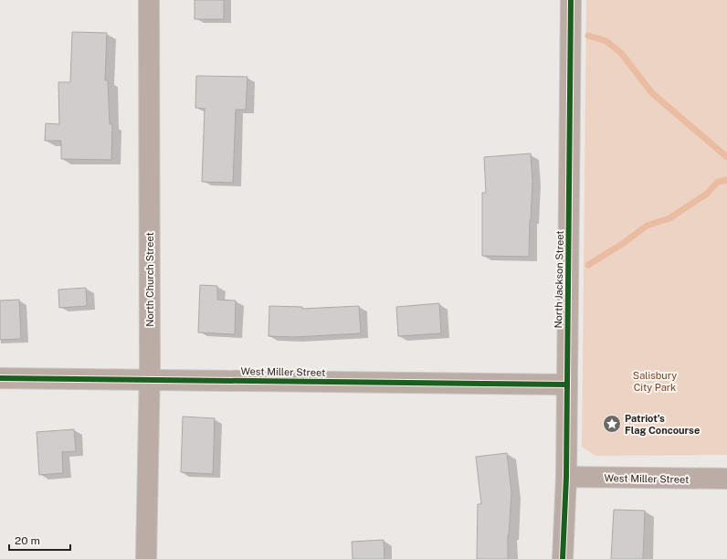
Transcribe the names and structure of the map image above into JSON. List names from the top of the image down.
{
  "streets": {
    "street": ["North Church Street", "North Jackson Street", "West Miller Street"]
  },
  "crossings": [
    ["North Church Street", "West Miller Street"],
    ["North Jackson Street", "West Miller Street"]
  ],
  "parks": ["Salisbury City Park"],
  "places": {
    "place": ["Patriot’s Flag Concourse"]
  },
  "scale_bar": "20 m"
}
